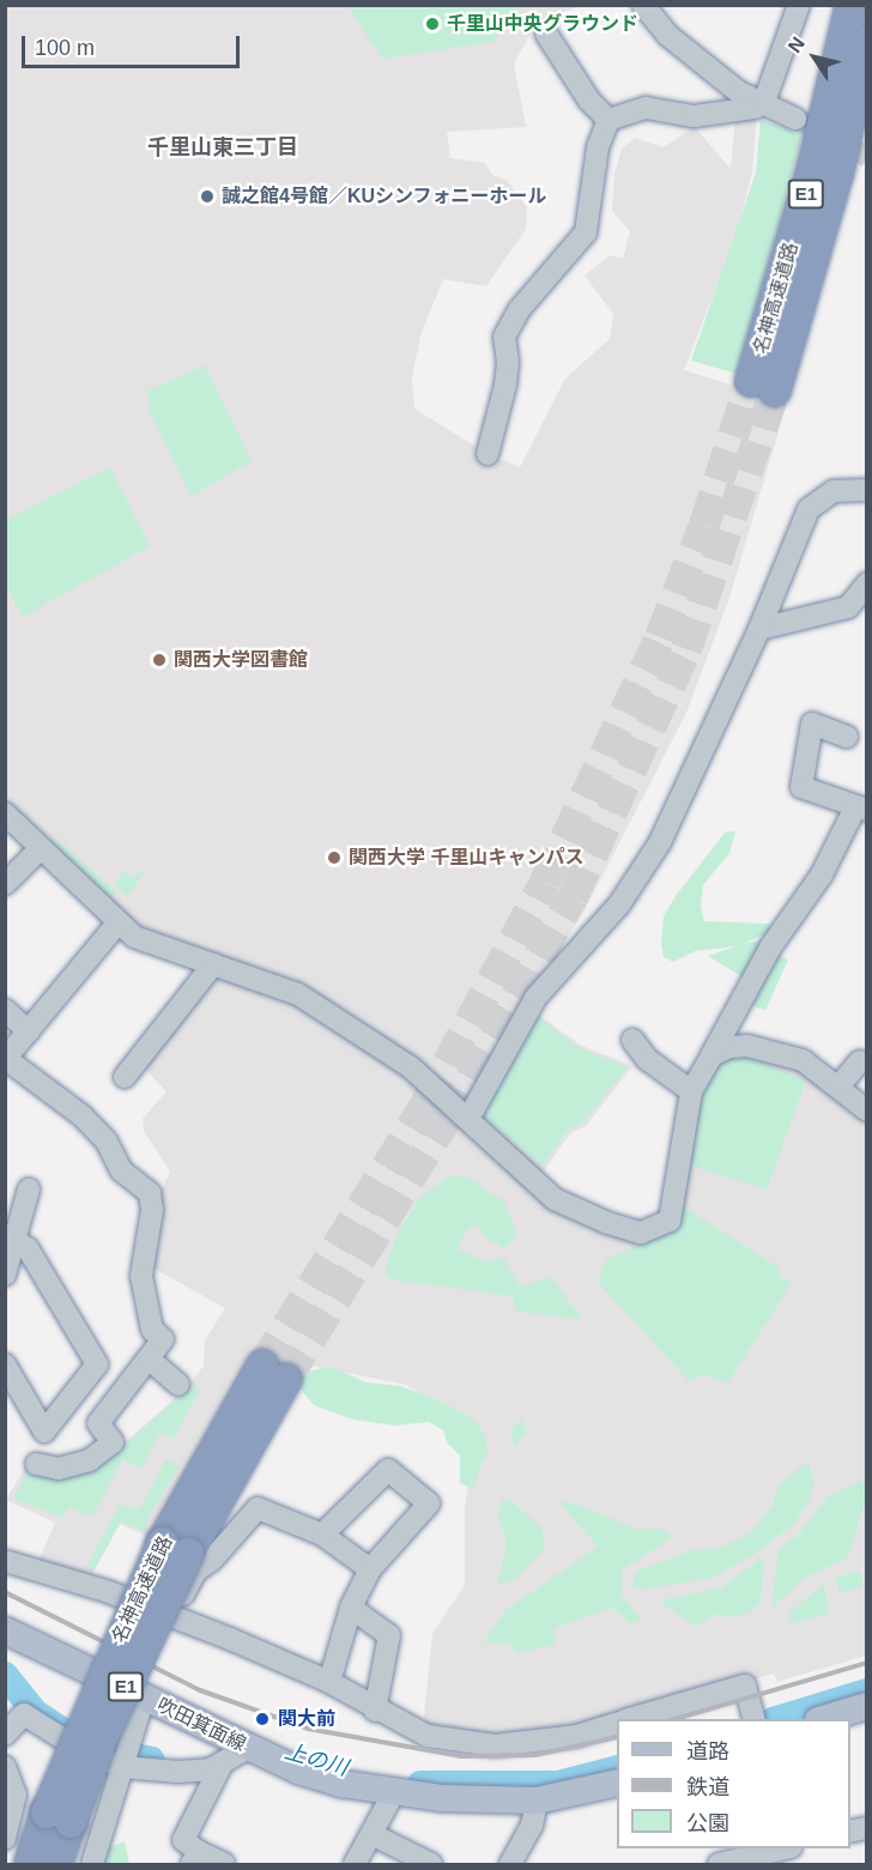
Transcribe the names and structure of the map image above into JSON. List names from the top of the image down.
{
  "streets": {
    "highway": ["E1", "名神高速道路"],
    "main road": ["吹田箕面線"]
  },
  "districts": ["千里山東三丁目"],
  "water": ["上の川"],
  "places": [
    "千里山中央グラウンド",
    "誠之館4号館／KUシンフォニーホール",
    "関西大学図書館",
    "関西大学 千里山キャンパス",
    "関大前"
  ],
  "legend": ["道路", "鉄道", "公園"],
  "scale_bar": "100 m",
  "north": "top left"
}
